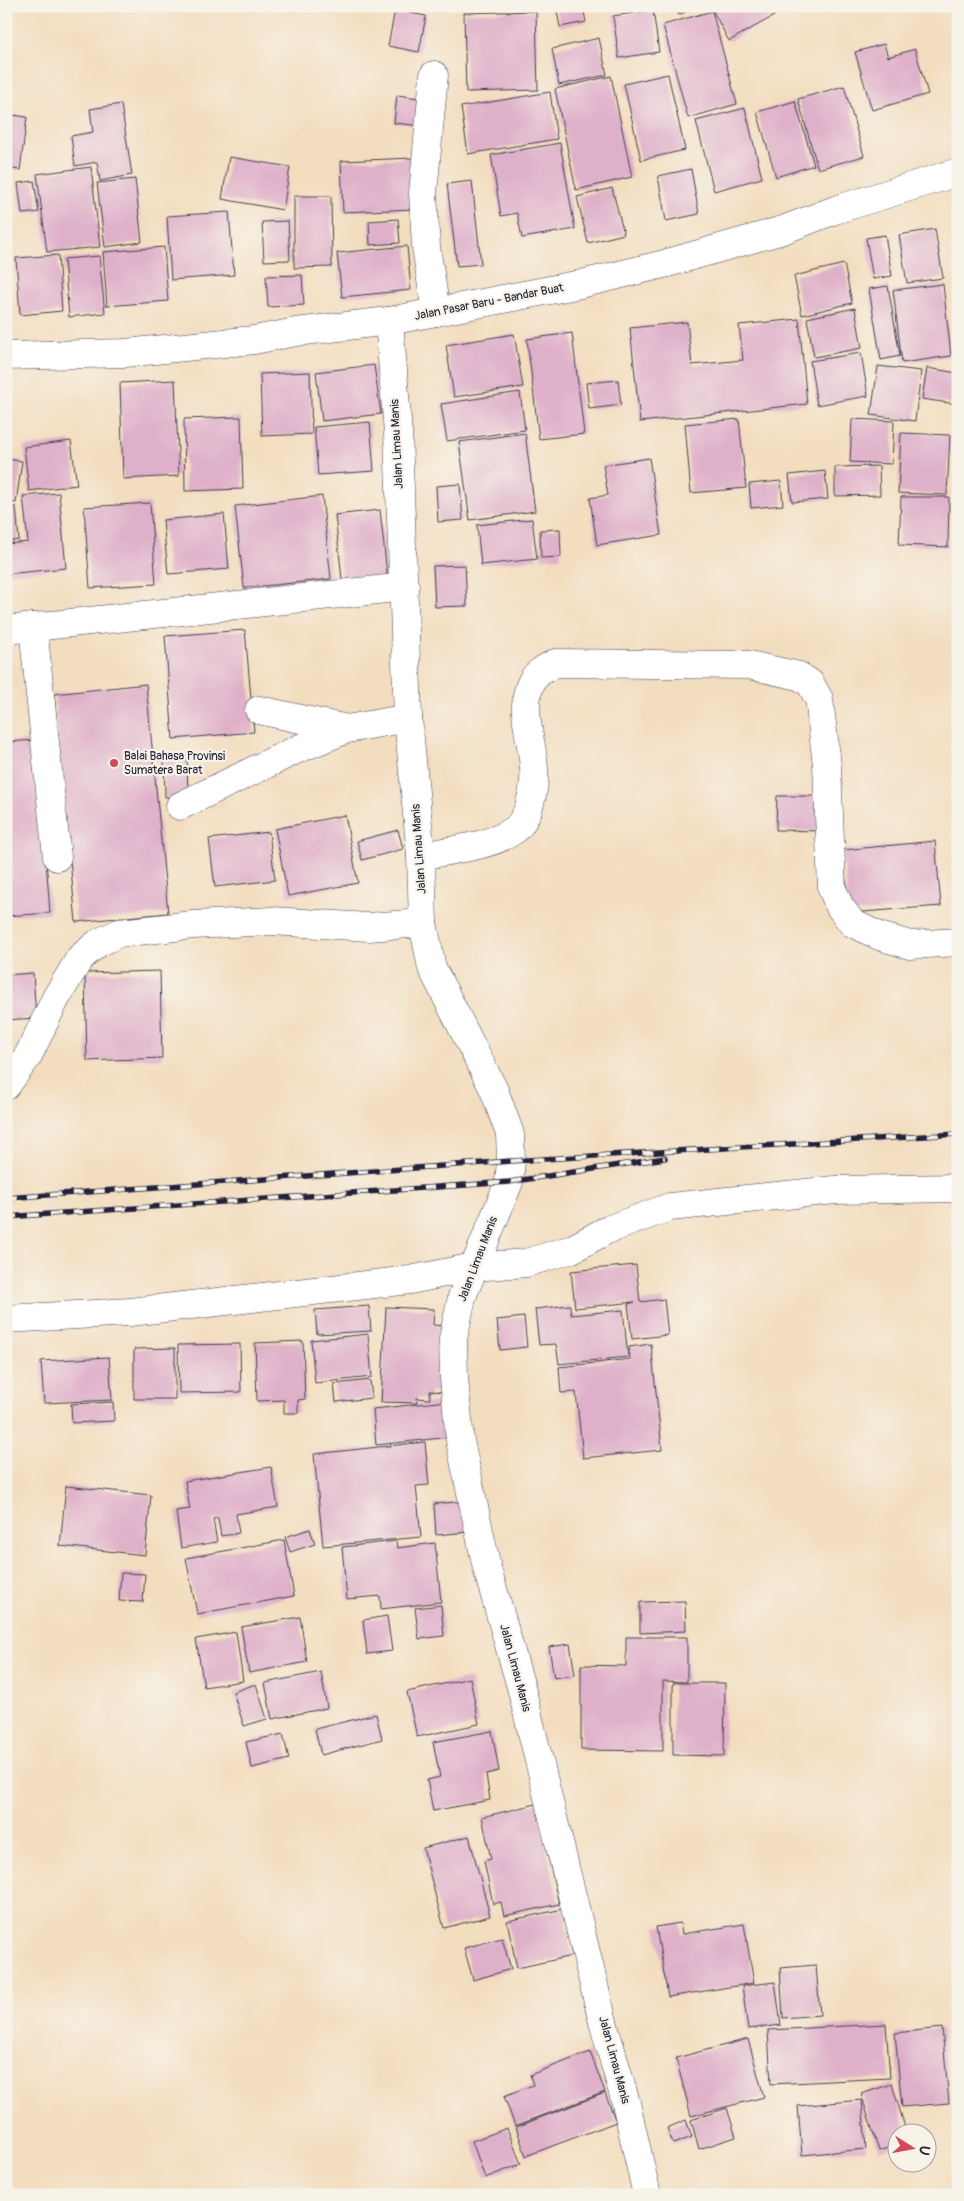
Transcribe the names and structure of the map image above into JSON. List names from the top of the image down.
{
  "streets": {
    "street": ["Jalan Pasar Baru - Bandar Buat", "Jalan Limau Manis"]
  },
  "crossings": [
    ["Jalan Pasar Baru - Bandar Buat", "Jalan Limau Manis"]
  ],
  "places": ["Balai Bahasa Provinsi Sumatera Barat"],
  "north": "right"
}
